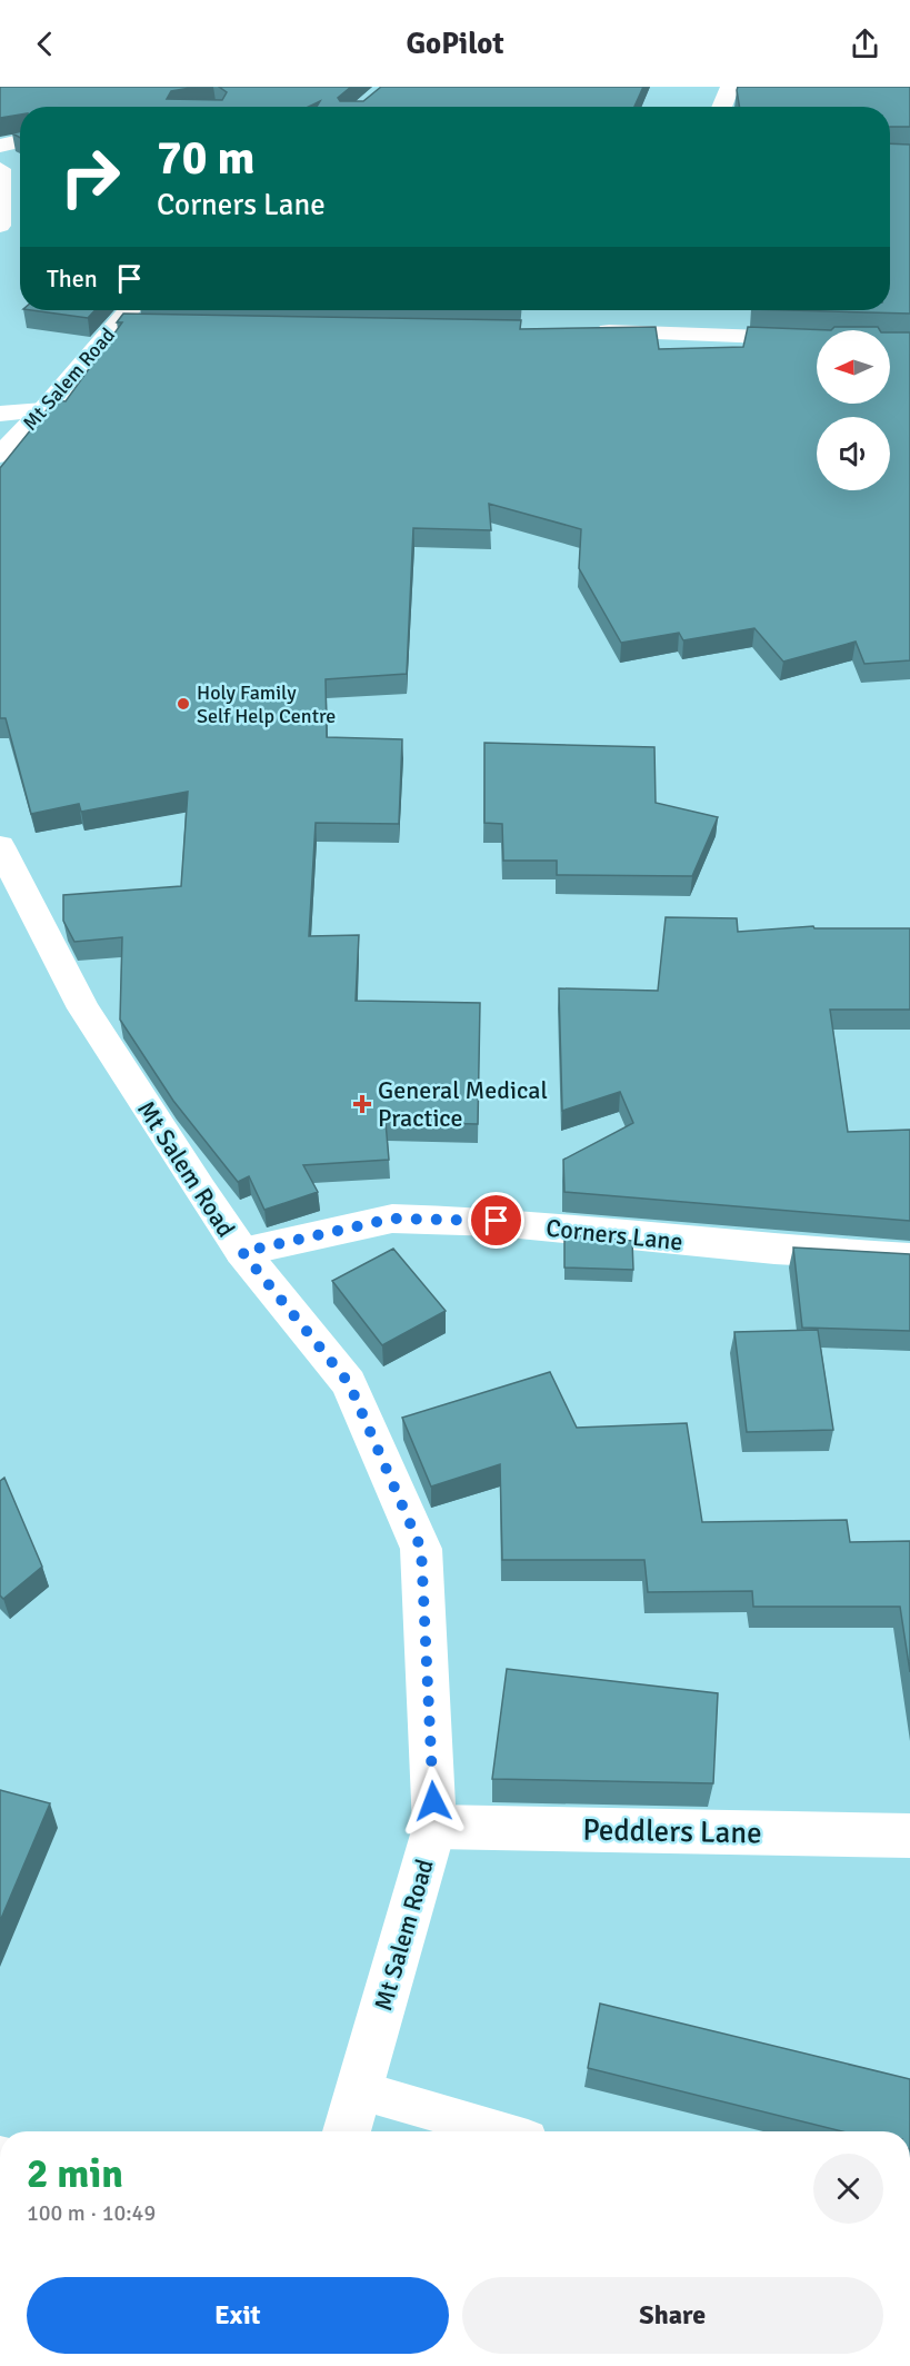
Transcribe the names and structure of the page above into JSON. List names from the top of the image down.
{
  "streets": {
    "street": ["Mt Salem Road", "Corners Lane", "Peddlers Lane"]
  },
  "crossings": [
    ["Mt Salem Road", "Corners Lane"],
    ["Mt Salem Road", "Peddlers Lane"]
  ],
  "places": {
    "other": ["Holy Family Self Help Centre"],
    "health": ["General Medical Practice"]
  },
  "north": "left",
  "page": {
    "header": "GoPilot",
    "turn": ["70 m", "Corners Lane"],
    "then": "Then",
    "heading": ["2 min", "100 m · 10:49"],
    "buttons": ["Exit", "Share"]
  }
}
